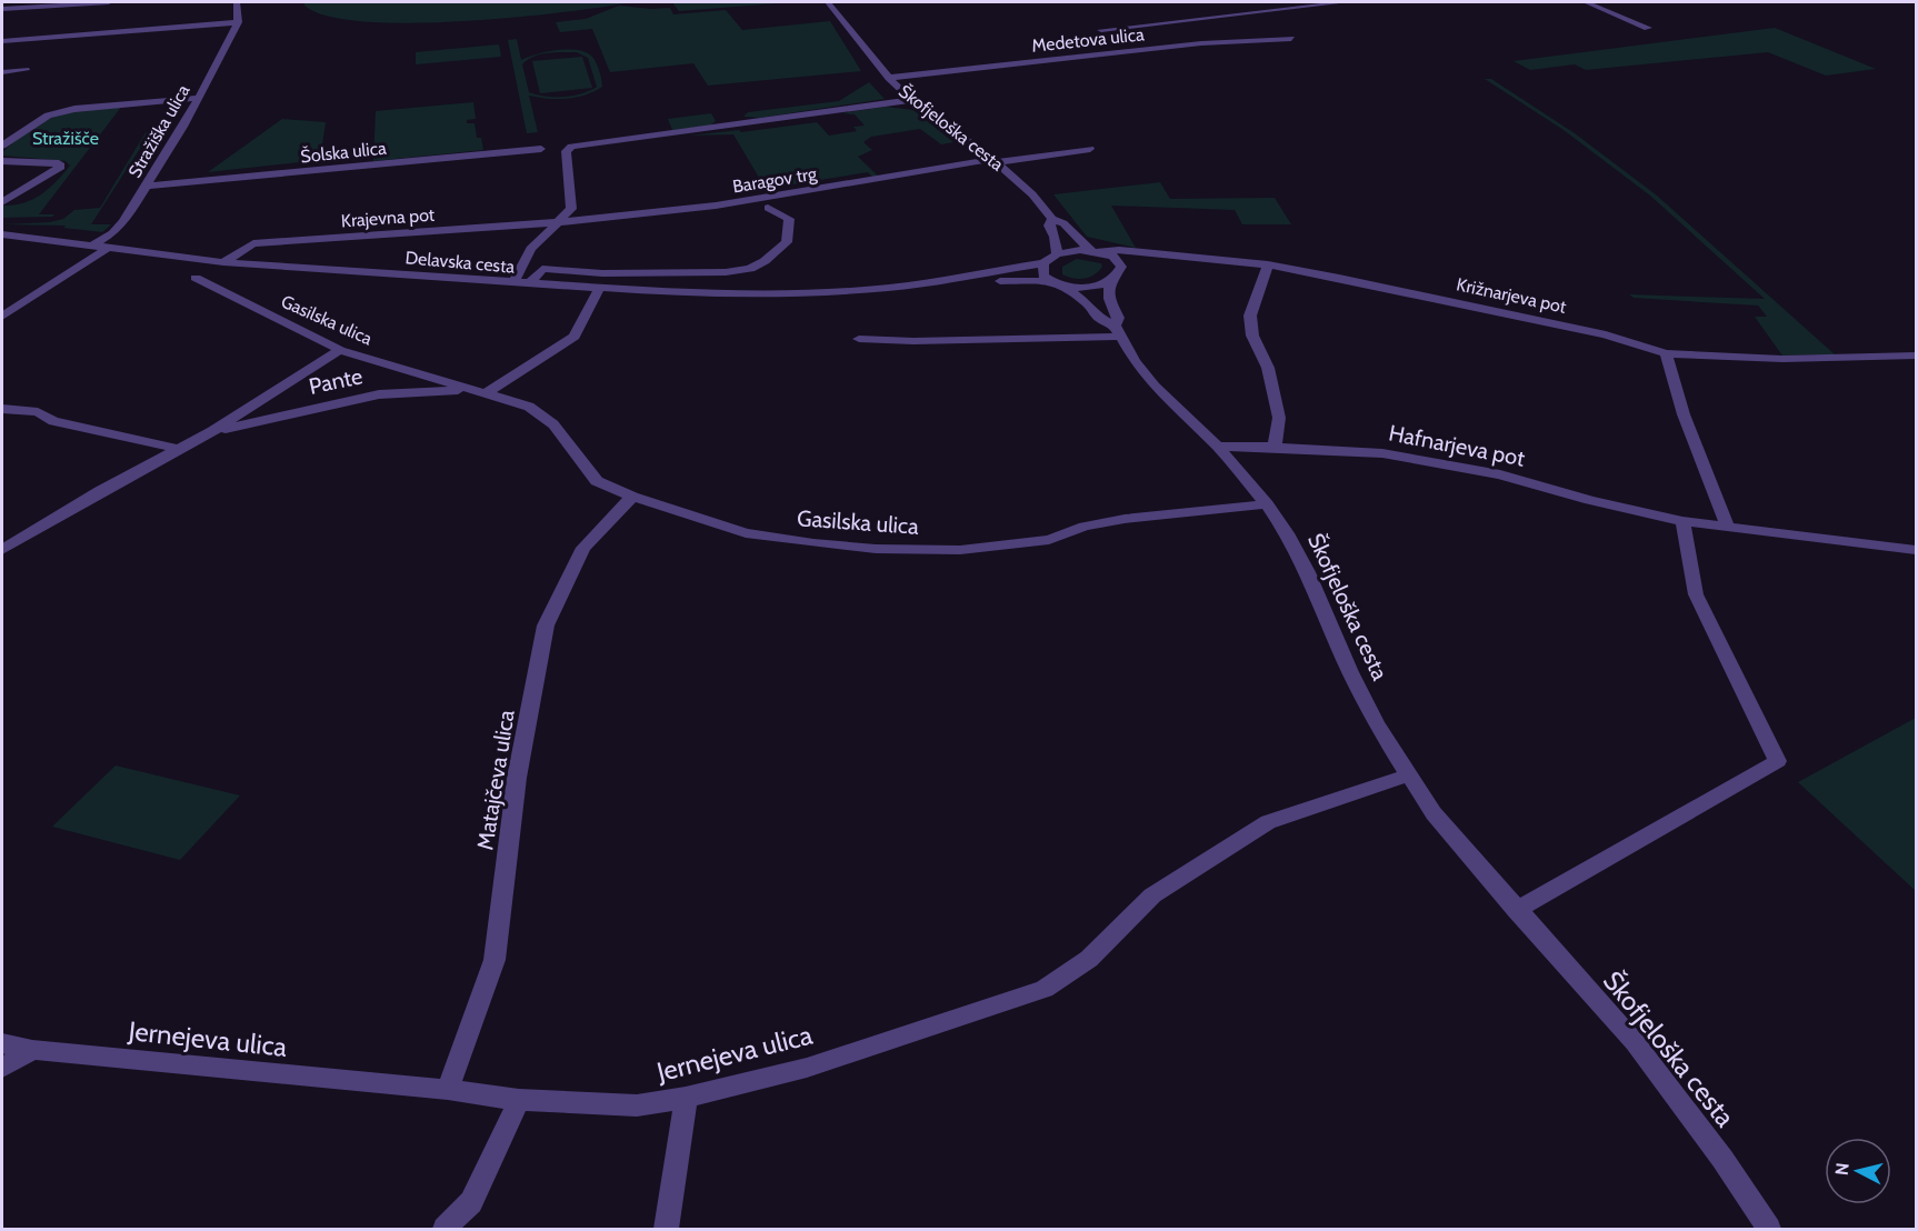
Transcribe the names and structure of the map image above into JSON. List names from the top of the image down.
{
  "streets": {
    "street": [
      "Medetova ulica",
      "Škofjeloška cesta",
      "Stražiška ulica",
      "Šolska ulica",
      "Baragov trg",
      "Krajevna pot",
      "Delavska cesta",
      "Križnarjeva pot",
      "Gasilska ulica",
      "Pante",
      "Hafnarjeva pot",
      "Matajčeva ulica",
      "Jernejeva ulica"
    ]
  },
  "crossings": [
    ["Medetova ulica", "Škofjeloška cesta"],
    ["Škofjeloška cesta", "Baragov trg"],
    ["Škofjeloška cesta", "Križnarjeva pot"],
    ["Škofjeloška cesta", "Gasilska ulica"],
    ["Škofjeloška cesta", "Hafnarjeva pot"],
    ["Škofjeloška cesta", "Jernejeva ulica"],
    ["Stražiška ulica", "Šolska ulica"],
    ["Stražiška ulica", "Delavska cesta"],
    ["Baragov trg", "Krajevna pot"],
    ["Krajevna pot", "Delavska cesta"],
    ["Gasilska ulica", "Pante"],
    ["Gasilska ulica", "Matajčeva ulica"],
    ["Matajčeva ulica", "Jernejeva ulica"]
  ],
  "parks": ["Stražišče"],
  "north": "left"
}
